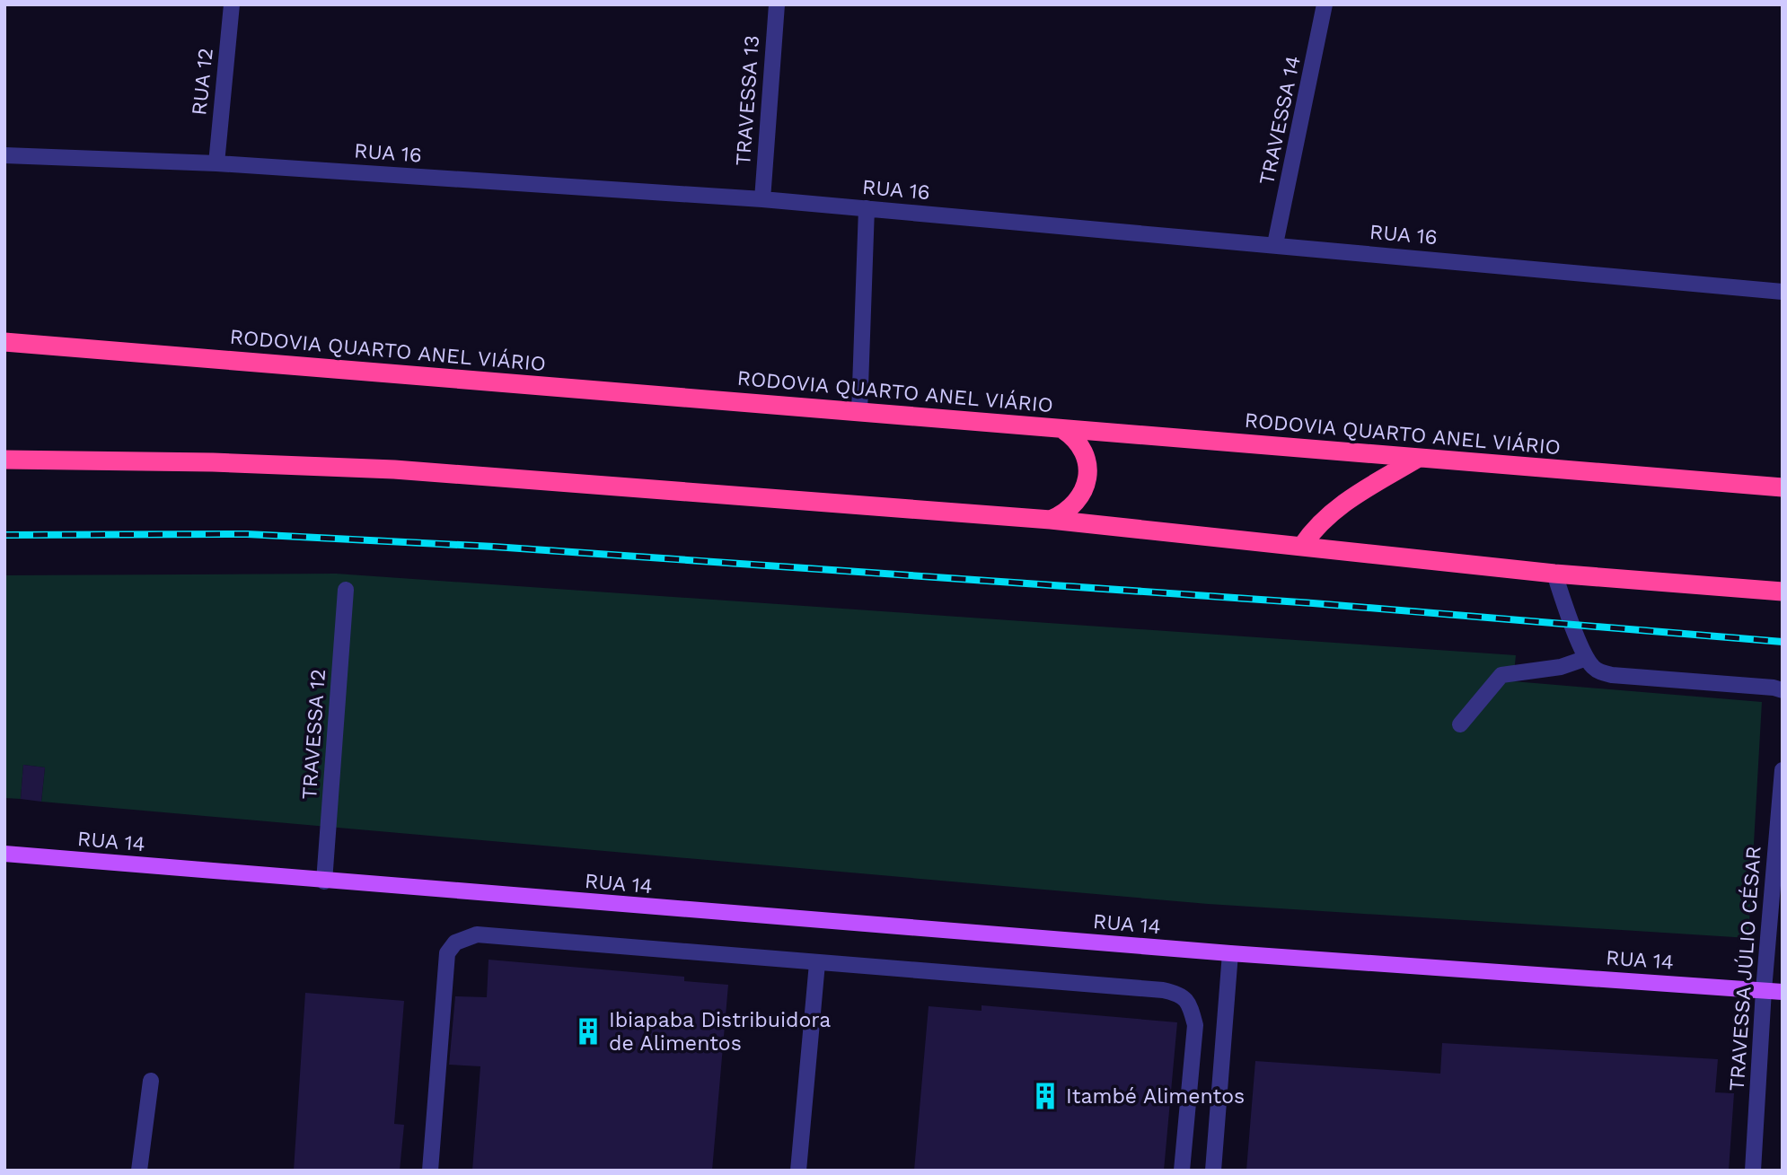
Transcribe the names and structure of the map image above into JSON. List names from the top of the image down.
{
  "streets": {
    "highway": ["RODOVIA QUARTO ANEL VIÁRIO"],
    "main road": ["RUA 14"],
    "street": [
      "RUA 12",
      "TRAVESSA 13",
      "TRAVESSA 14",
      "RUA 16",
      "TRAVESSA 12",
      "TRAVESSA JÚLIO CÉSAR"
    ]
  },
  "crossings": [
    ["RUA 12", "RUA 16"],
    ["TRAVESSA 13", "RUA 16"],
    ["TRAVESSA 14", "RUA 16"],
    ["TRAVESSA 12", "RUA 14"],
    ["RUA 14", "TRAVESSA JÚLIO CÉSAR"]
  ],
  "places": {
    "building": ["Ibiapaba Distribuidora de Alimentos", "Itambé Alimentos"]
  }
}
